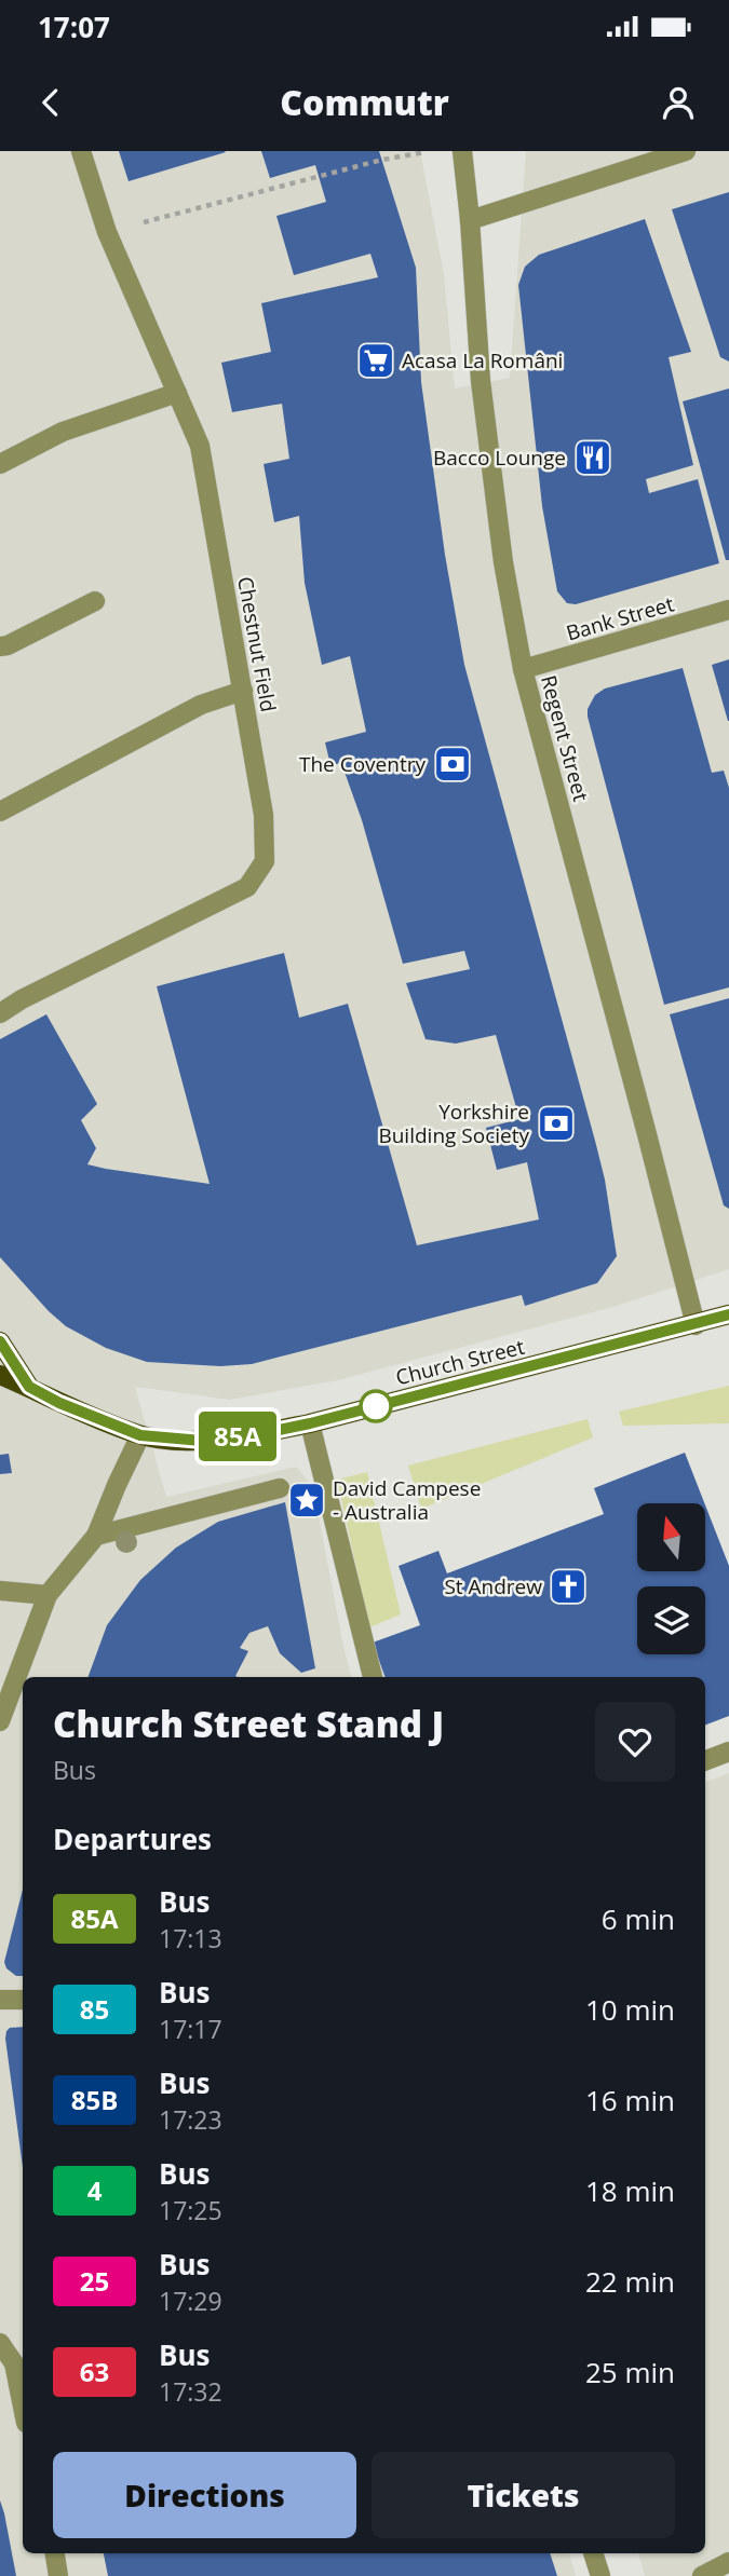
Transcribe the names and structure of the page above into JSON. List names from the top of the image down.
{
  "streets": {
    "main road": ["Church Street"],
    "street": ["Bank Street", "Chestnut Field", "Regent Street"]
  },
  "crossings": [
    ["Bank Street", "Regent Street"],
    ["Regent Street", "Church Street"]
  ],
  "places": {
    "supermarket": ["Acasa La Români"],
    "restaurant": ["Bacco Lounge"],
    "bank": ["The Coventry", "Yorkshire Building Society"],
    "place": ["David Campese - Australia"],
    "church": ["St Andrew"]
  },
  "lines": ["bus line 85A"],
  "north": "top",
  "page": {
    "status": "17:07",
    "header": "Commutr",
    "on_map": "85A",
    "heading": [
      ["Church Street Stand J", "Bus"],
      "Departures"
    ],
    "list": [
      {
        "mark": "85A",
        "name": "Bus",
        "note": "17:13",
        "value": "6 min"
      },
      {
        "mark": "85",
        "name": "Bus",
        "note": "17:17",
        "value": "10 min"
      },
      {
        "mark": "85B",
        "name": "Bus",
        "note": "17:23",
        "value": "16 min"
      },
      {
        "mark": "4",
        "name": "Bus",
        "note": "17:25",
        "value": "18 min"
      },
      {
        "mark": "25",
        "name": "Bus",
        "note": "17:29",
        "value": "22 min"
      },
      {
        "mark": "63",
        "name": "Bus",
        "note": "17:32",
        "value": "25 min"
      }
    ],
    "buttons": ["Directions", "Tickets"]
  }
}
